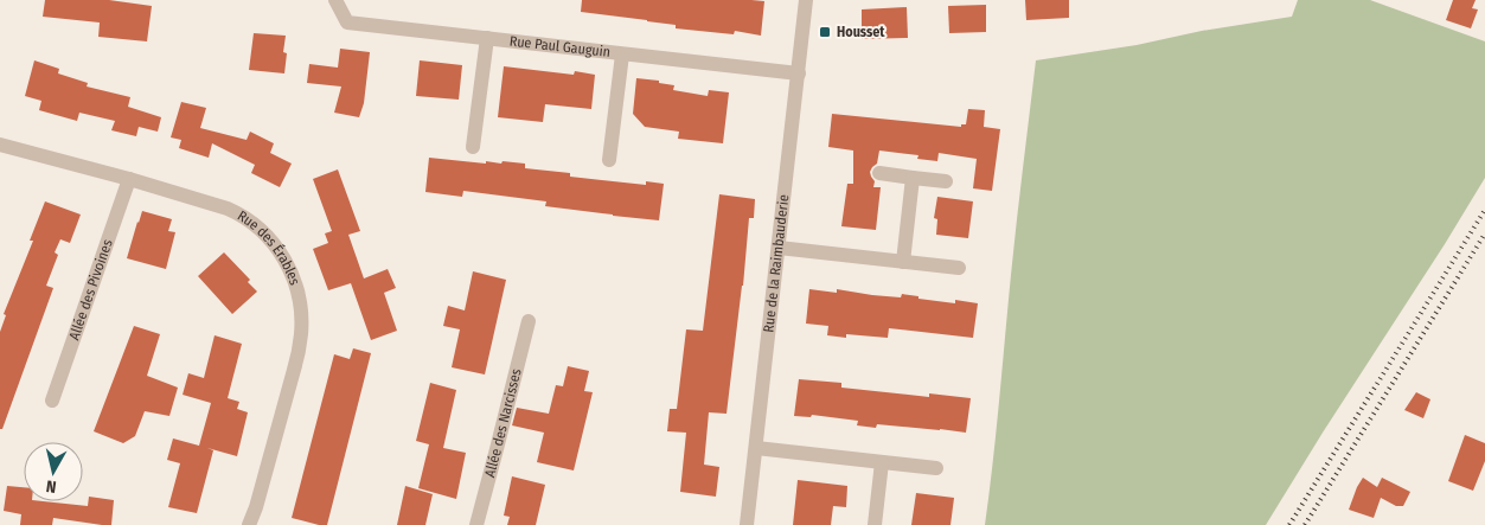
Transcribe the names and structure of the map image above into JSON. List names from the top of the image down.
{
  "streets": {
    "street": [
      "Rue Paul Gauguin",
      "Rue des Érables",
      "Rue de la Raimbauderie",
      "Allée des Pivoines",
      "Allée des Narcisses"
    ]
  },
  "crossings": [
    ["Rue Paul Gauguin", "Rue de la Raimbauderie"],
    ["Rue des Érables", "Allée des Pivoines"]
  ],
  "places": {
    "transit": ["Housset"]
  },
  "north": "bottom"
}
